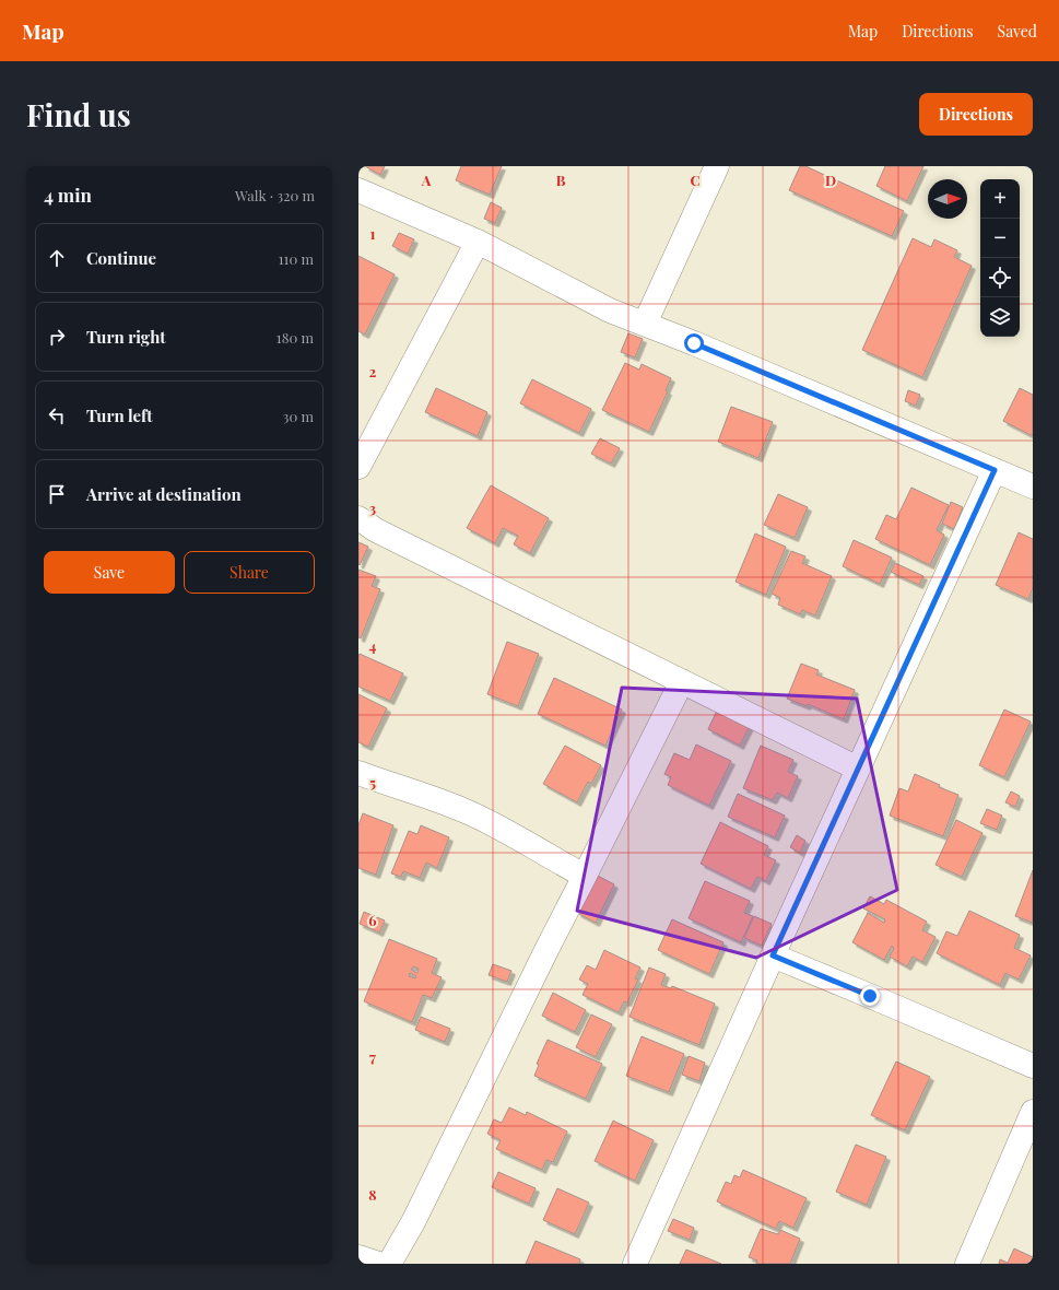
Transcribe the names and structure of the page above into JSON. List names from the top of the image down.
{
  "north": "right",
  "page": {
    "header": "Map",
    "nav": ["Map", "Directions", "Saved"],
    "buttons": [
      "Directions",
      ["Save", "Share"]
    ],
    "title": "Find us",
    "heading": ["4 min", "Walk · 320 m"],
    "map_buttons": ["+", "−"],
    "list": [
      ["Continue", "110 m"],
      ["Turn right", "180 m"],
      ["Turn left", "30 m"],
      "Arrive at destination"
    ]
  },
  "grid": {
    "columns": [
      "A",
      "B",
      "C",
      "D"
    ],
    "rows": [
      "1",
      "2",
      "3",
      "4",
      "5",
      "6",
      "7",
      "8"
    ]
  }
}
